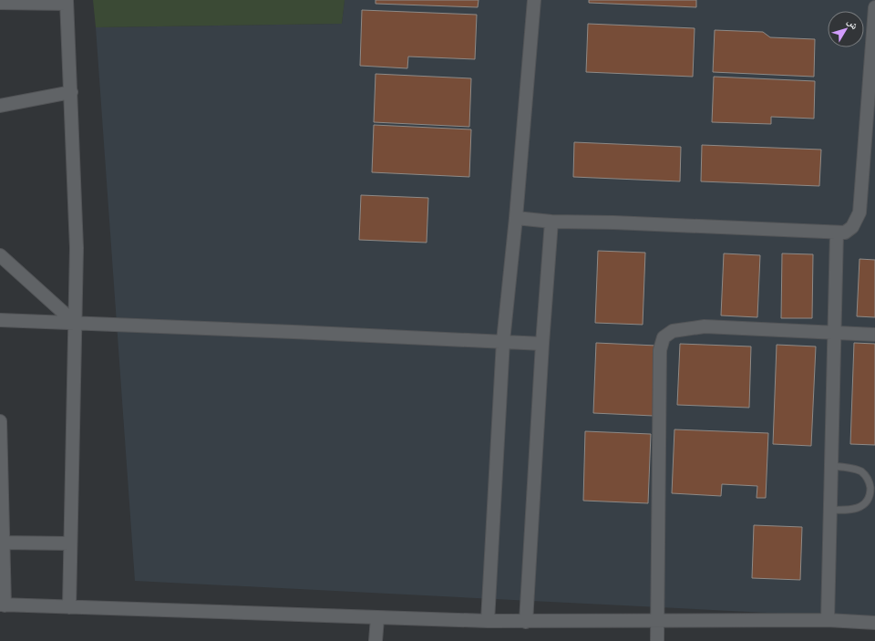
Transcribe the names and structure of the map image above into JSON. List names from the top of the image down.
{
  "north": "top right"
}
